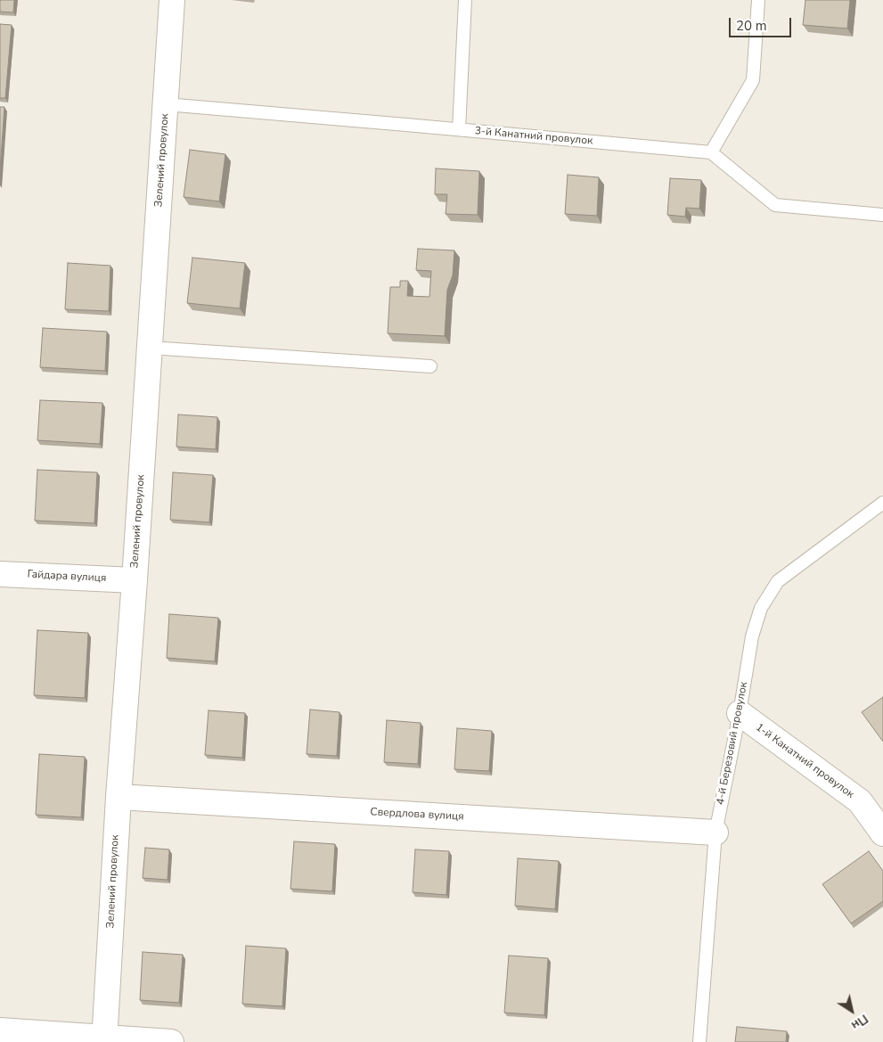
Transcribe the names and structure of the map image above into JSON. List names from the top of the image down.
{
  "streets": {
    "street": [
      "Зелений провулок",
      "Гайдара вулиця",
      "1-й Канатний провулок",
      "Свердлова вулиця"
    ],
    "lane": ["3-й Канатний провулок", "4-й Березовий провулок"]
  },
  "crossings": [
    ["3-й Канатний провулок", "Зелений провулок"],
    ["Зелений провулок", "Гайдара вулиця"],
    ["Зелений провулок", "Свердлова вулиця"],
    ["4-й Березовий провулок", "1-й Канатний провулок"],
    ["4-й Березовий провулок", "Свердлова вулиця"]
  ],
  "scale_bar": "20 m",
  "north": "bottom right"
}
